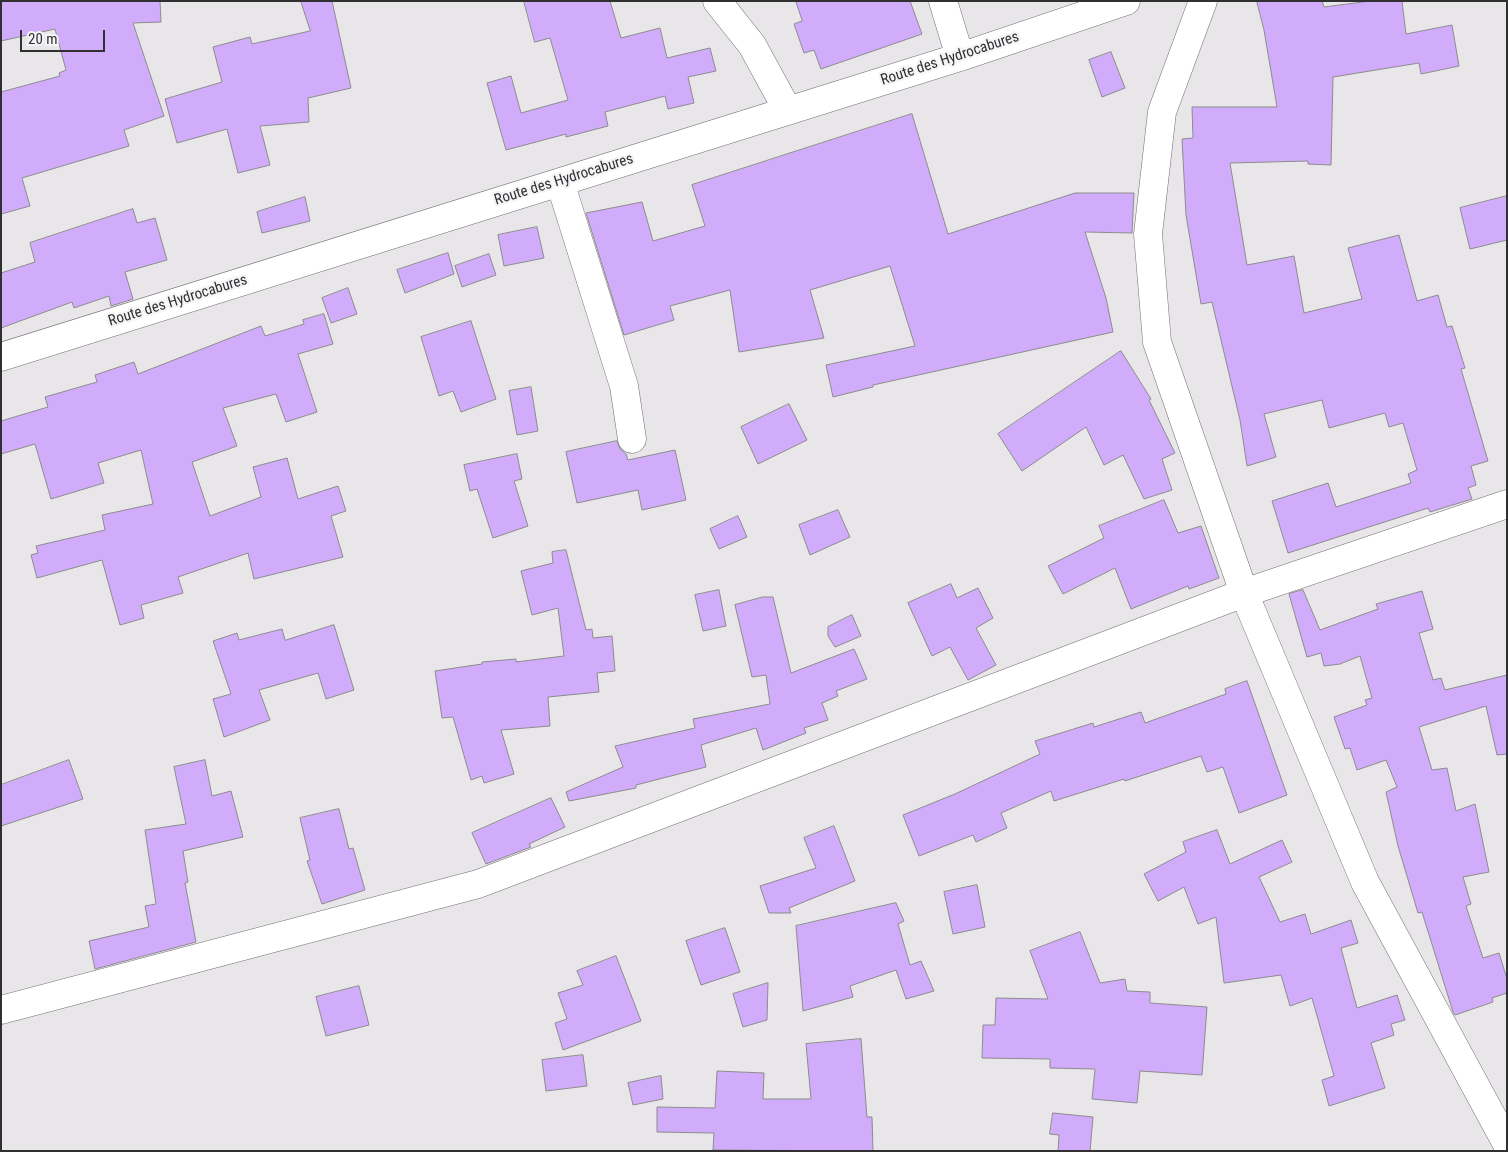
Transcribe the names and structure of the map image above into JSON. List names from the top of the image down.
{
  "streets": {
    "street": ["Route des Hydrocabures"]
  },
  "scale_bar": "20 m"
}
